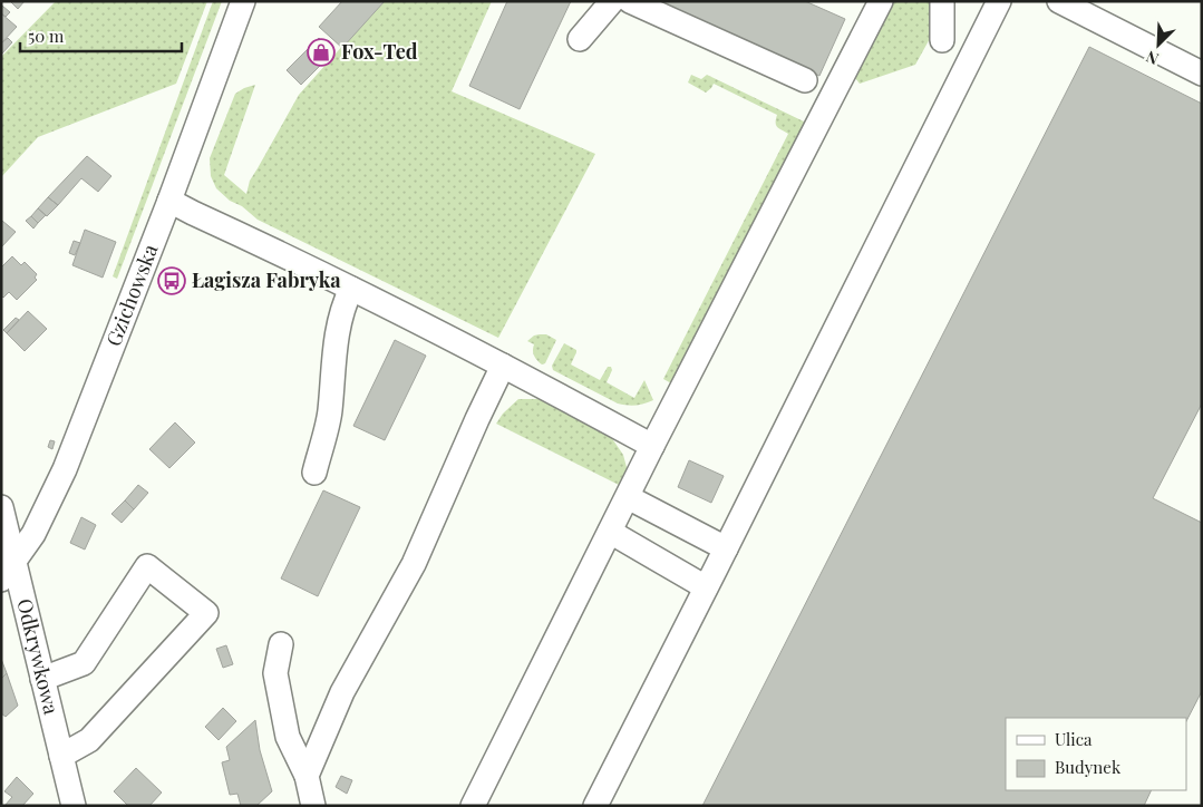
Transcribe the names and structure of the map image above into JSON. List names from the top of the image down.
{
  "streets": {
    "street": ["Gzichowska", "Odkrywkowa"]
  },
  "crossings": [
    ["Gzichowska", "Odkrywkowa"]
  ],
  "places": {
    "shop": ["Fox-Ted"],
    "bus stop": ["Łagisza Fabryka"]
  },
  "legend": ["Ulica", "Budynek"],
  "scale_bar": "50 m",
  "north": "bottom left"
}
